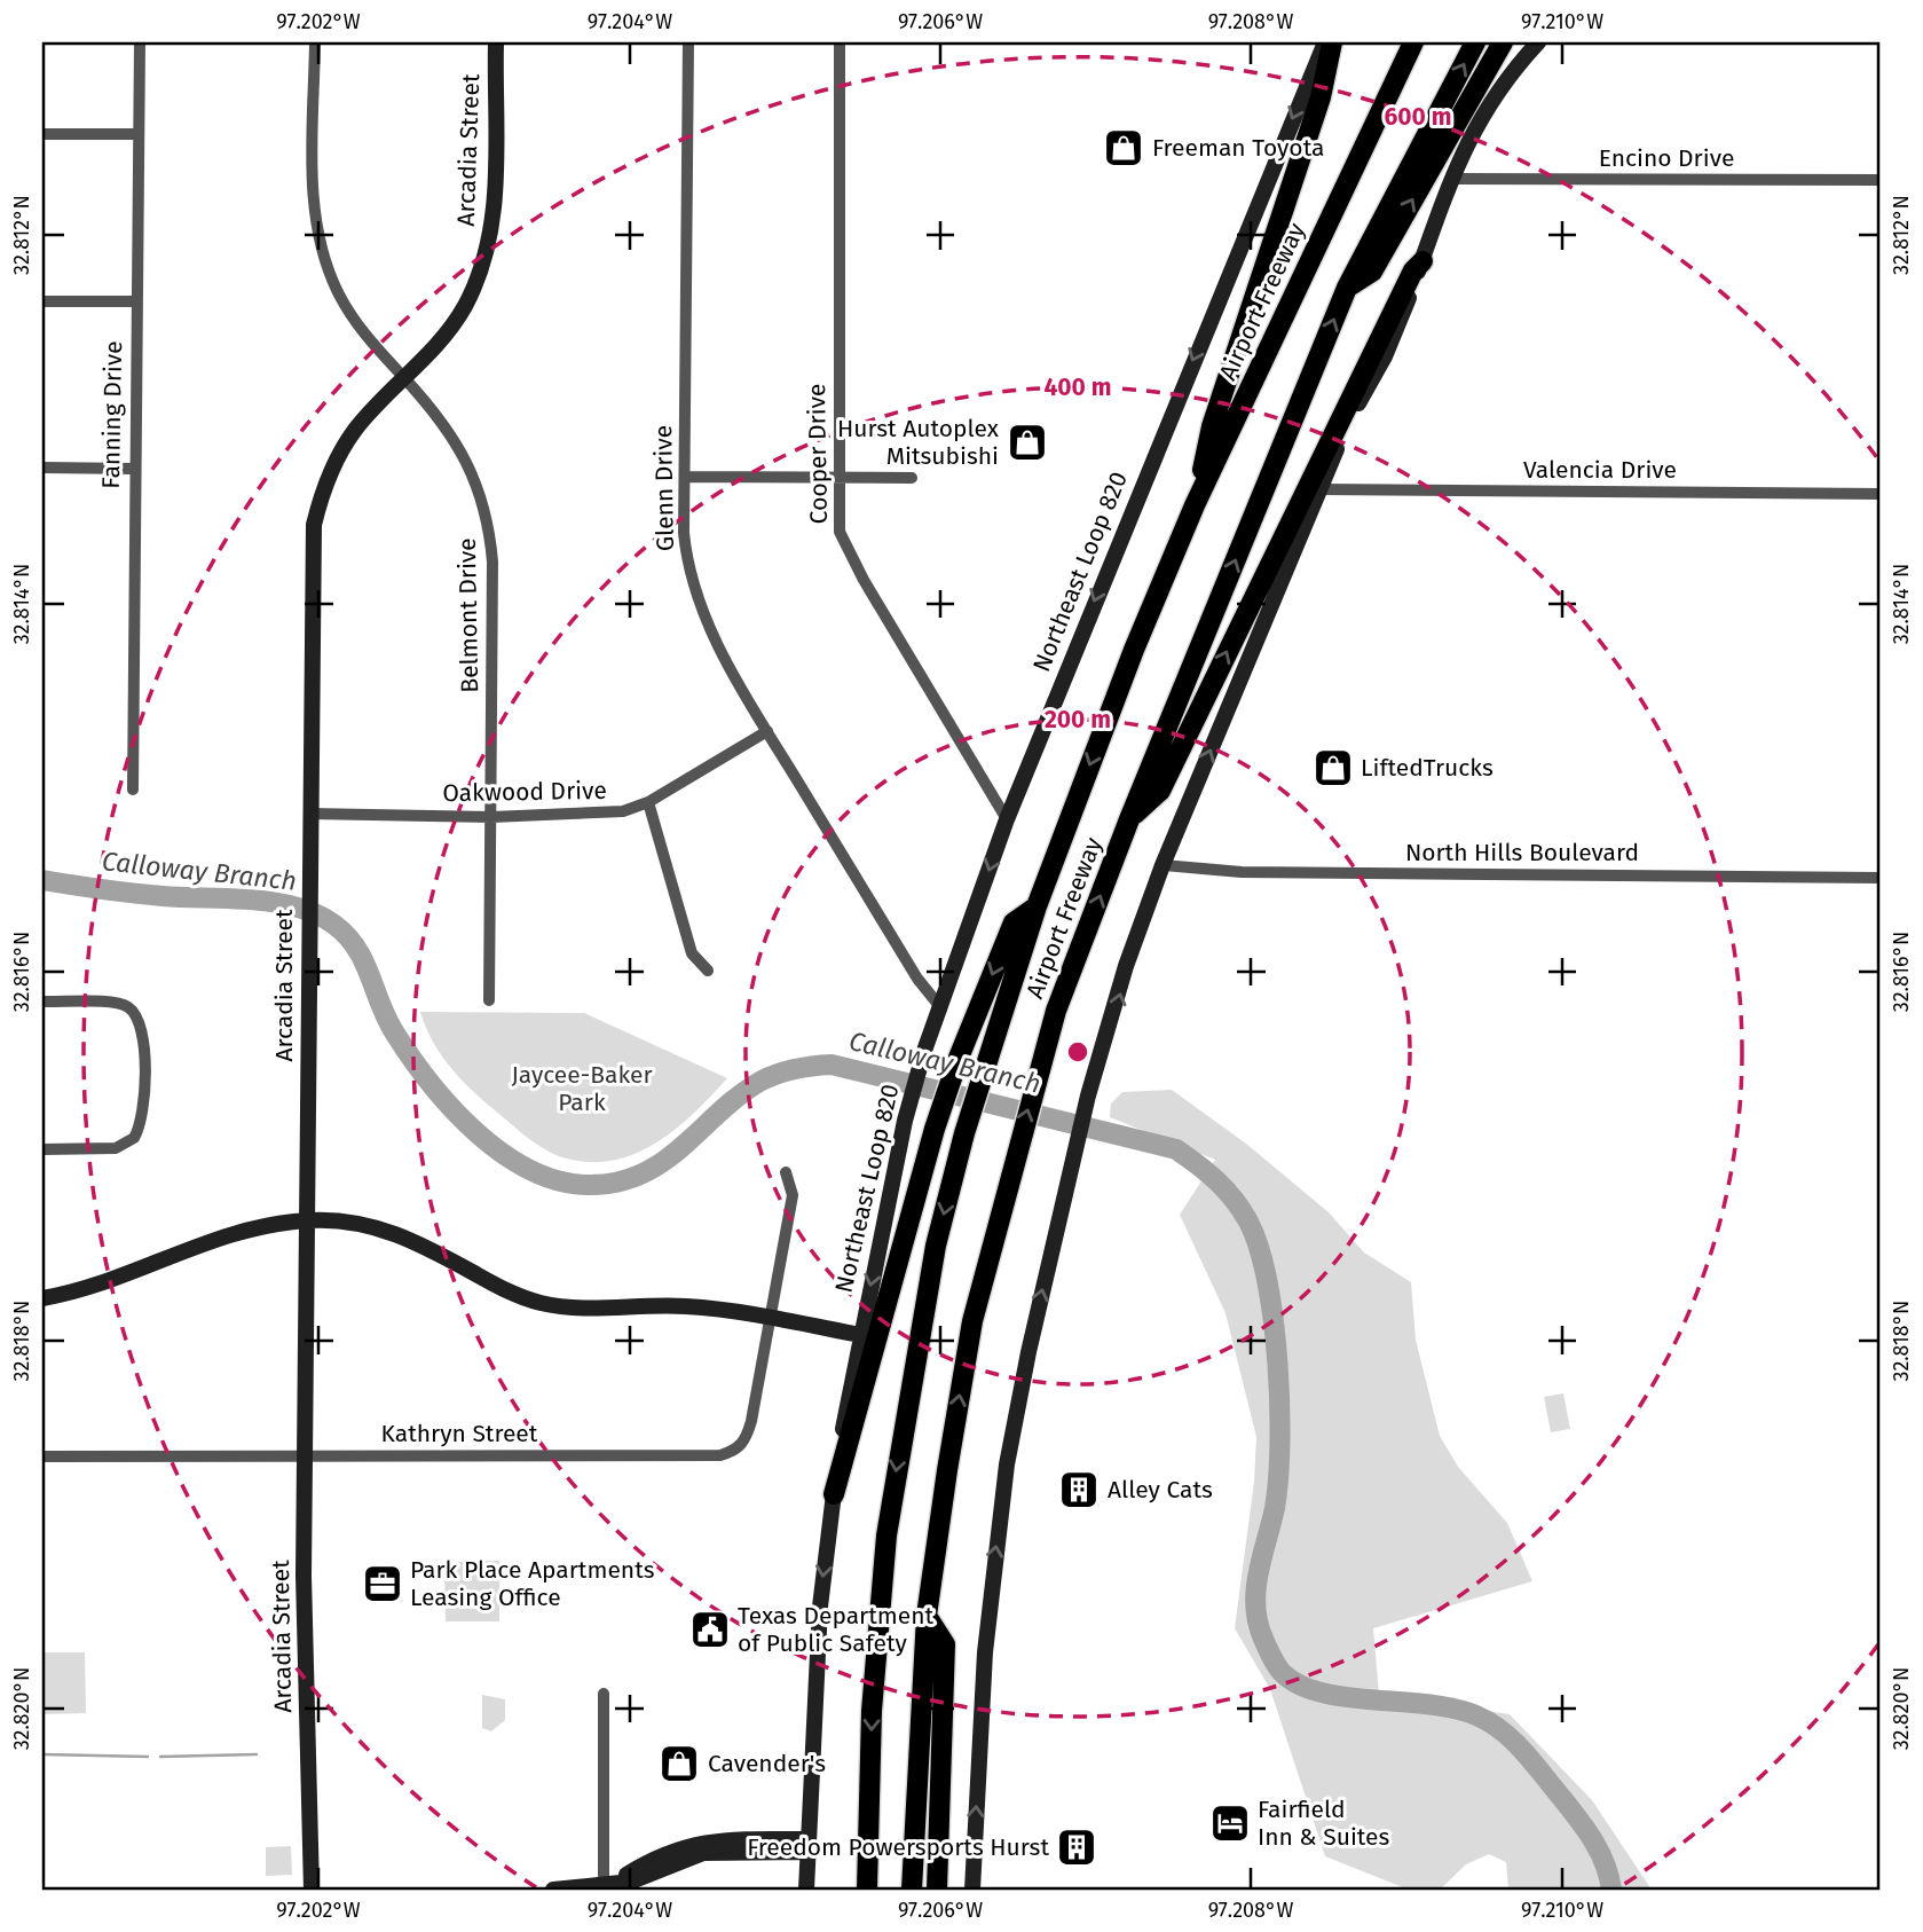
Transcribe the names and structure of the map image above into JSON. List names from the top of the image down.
{
  "streets": {
    "highway": ["Airport Freeway"],
    "main road": ["Arcadia Street", "Northeast Loop 820"],
    "street": [
      "Encino Drive",
      "Fanning Drive",
      "Cooper Drive",
      "Valencia Drive",
      "Glenn Drive",
      "Belmont Drive",
      "Oakwood Drive",
      "North Hills Boulevard",
      "Kathryn Street"
    ]
  },
  "crossings": [
    ["Arcadia Street", "Belmont Drive"],
    ["Arcadia Street", "Oakwood Drive"],
    ["Arcadia Street", "Kathryn Street"],
    ["Cooper Drive", "Northeast Loop 820"],
    ["Glenn Drive", "Northeast Loop 820"],
    ["Glenn Drive", "Oakwood Drive"],
    ["Belmont Drive", "Oakwood Drive"]
  ],
  "one_way": ["Northeast Loop 820"],
  "water": ["Calloway Branch"],
  "parks": ["Jaycee-Baker Park"],
  "places": {
    "shop": [
      "Freeman Toyota",
      "Hurst Autoplex Mitsubishi",
      "LiftedTrucks",
      "Cavender's"
    ],
    "building": ["Alley Cats", "Freedom Powersports Hurst"],
    "office": ["Park Place Apartments Leasing Office"],
    "public building": ["Texas Department of Public Safety"],
    "hotel": ["Fairfield Inn & Suites"]
  },
  "coordinates": [
    "97.202°W",
    "97.204°W",
    "97.206°W",
    "97.208°W",
    "97.210°W",
    "32.812°N",
    "32.814°N",
    "32.816°N",
    "32.818°N",
    "32.820°N"
  ],
  "rings": ["600 m", "400 m", "200 m"]
}
